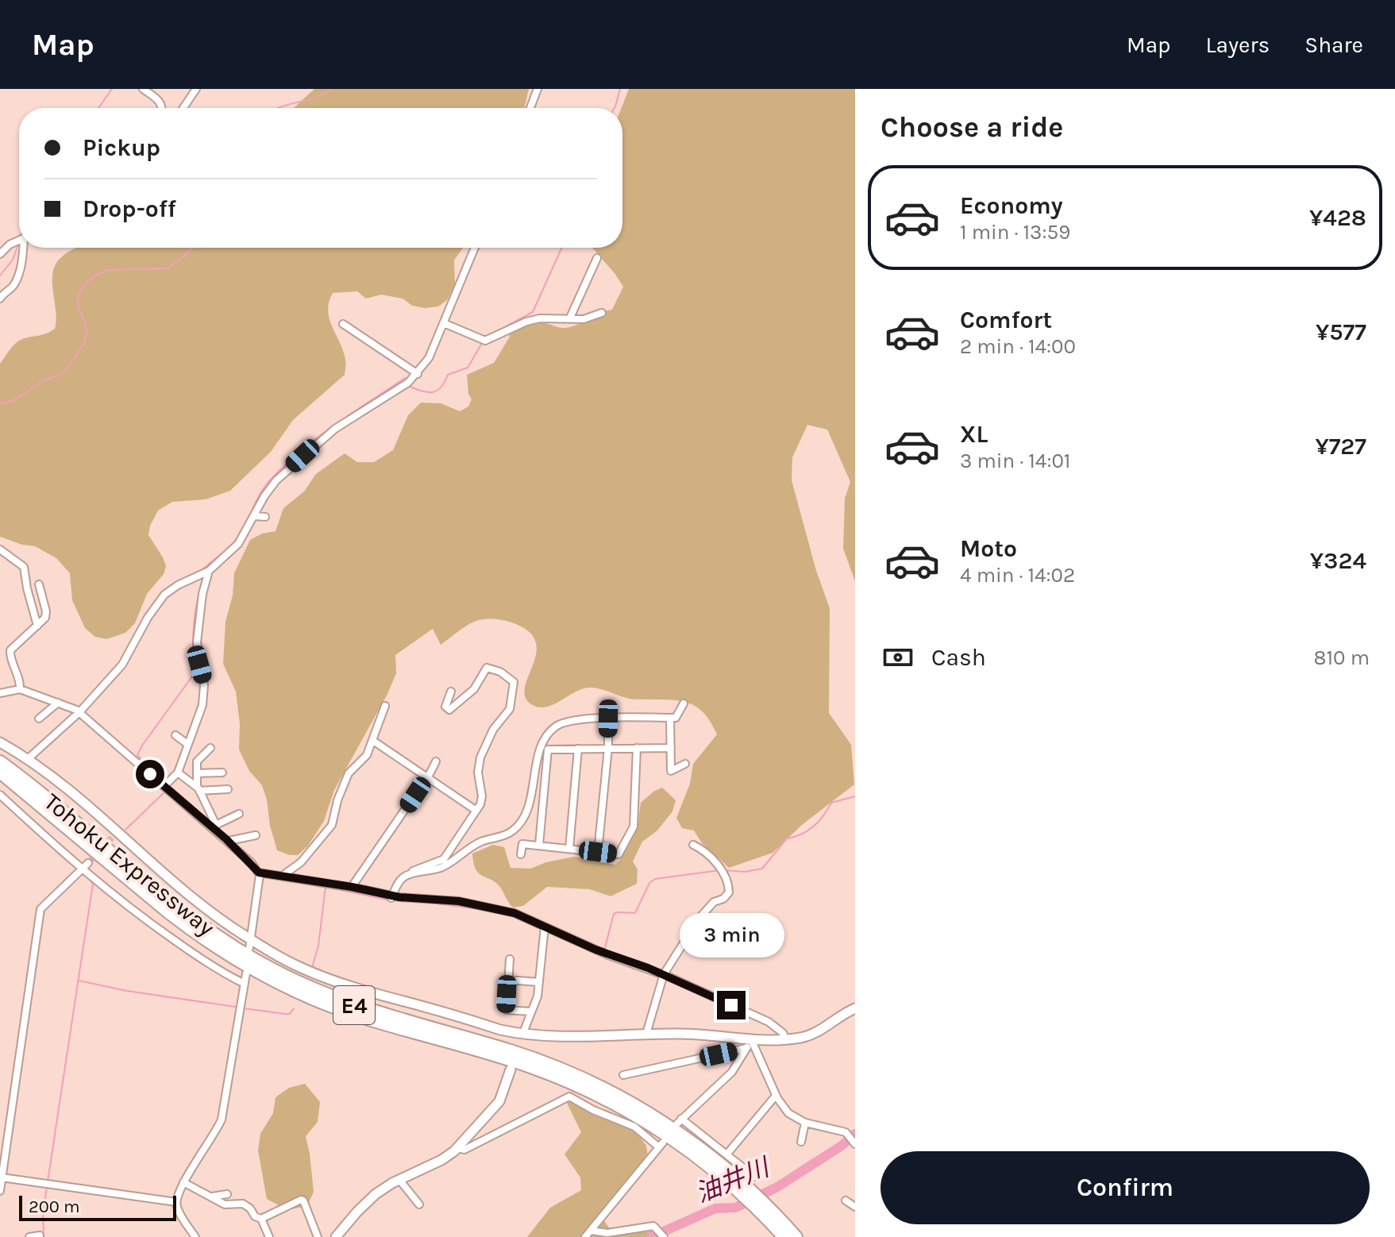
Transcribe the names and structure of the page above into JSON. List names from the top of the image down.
{
  "streets": {
    "highway": ["Tohoku Expressway", "E4"]
  },
  "water": ["油井川"],
  "scale_bar": "200 m",
  "page": {
    "header": "Map",
    "nav": ["Map", "Layers", "Share"],
    "heading": "Choose a ride",
    "banner": ["Pickup", "Drop-off"],
    "list": [
      {
        "name": "Economy",
        "note": "1 min · 13:59",
        "value": "¥428"
      },
      {
        "name": "Comfort",
        "note": "2 min · 14:00",
        "value": "¥577"
      },
      {
        "name": "XL",
        "note": "3 min · 14:01",
        "value": "¥727"
      },
      {
        "name": "Moto",
        "note": "4 min · 14:02",
        "value": "¥324"
      }
    ],
    "pay": ["Cash", "810 m"],
    "bubble": "3 min",
    "buttons": "Confirm",
    "scale": "200 m"
  }
}
